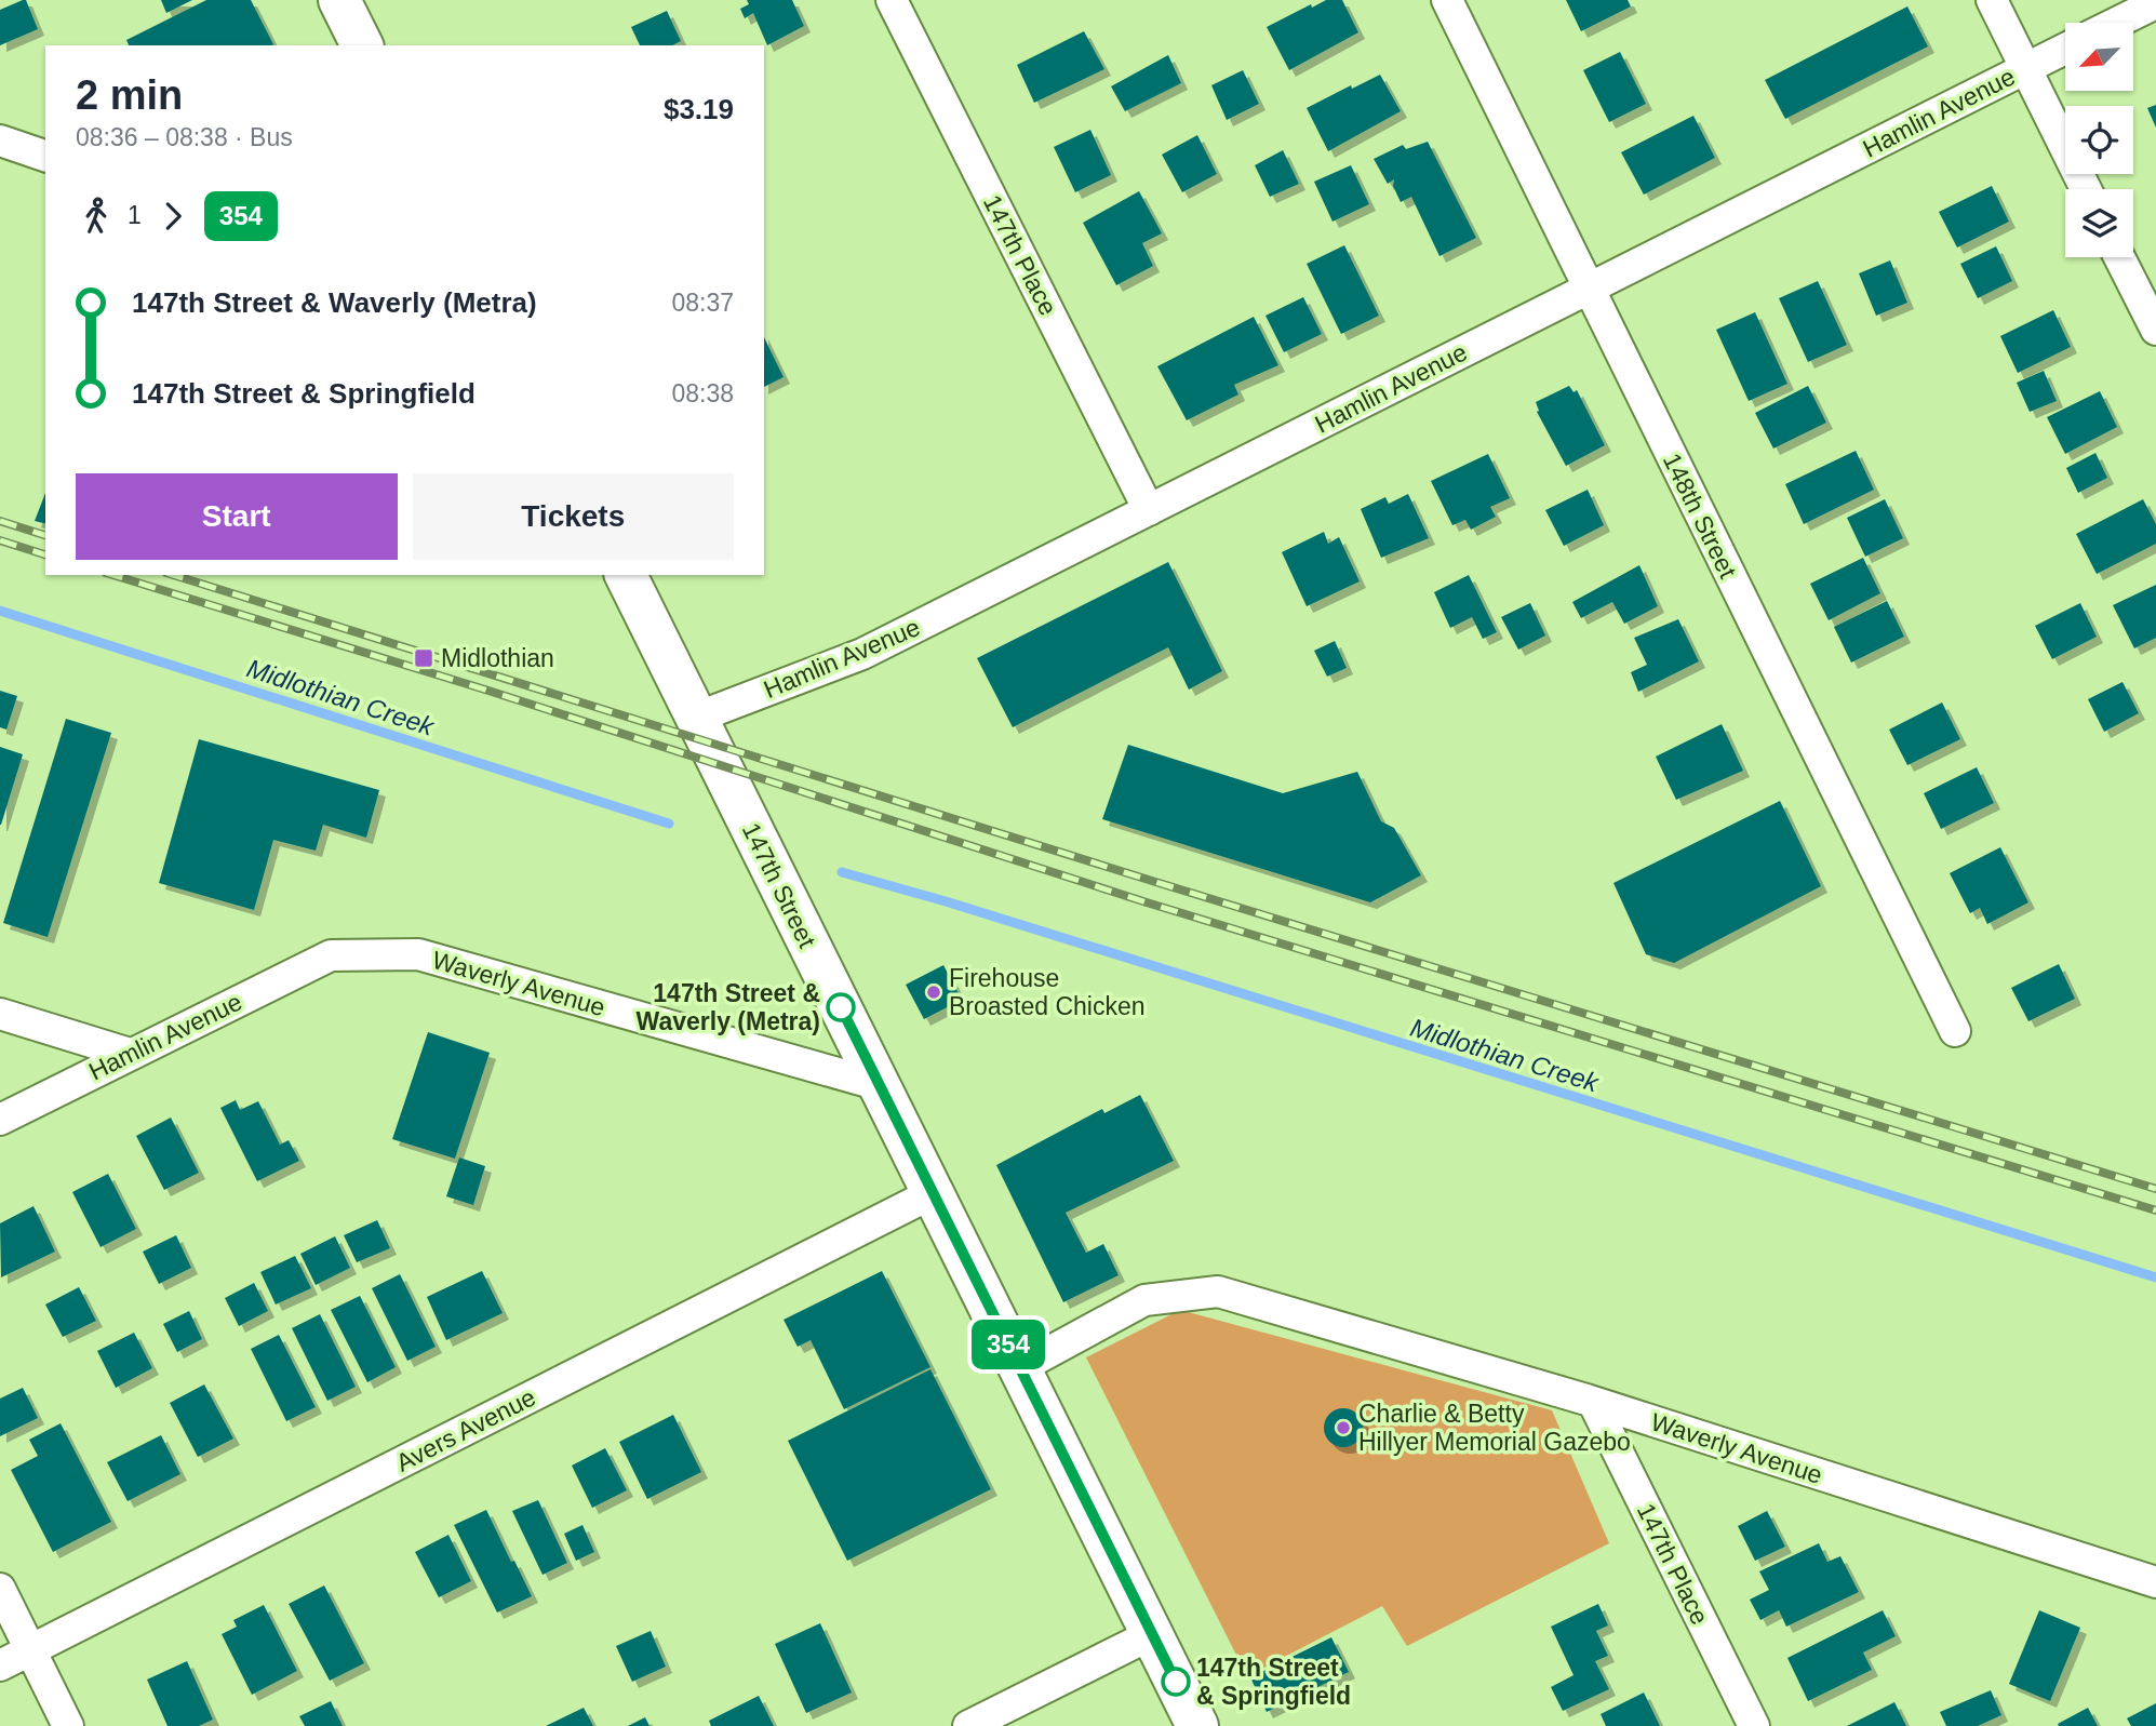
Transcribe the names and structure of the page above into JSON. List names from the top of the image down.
{
  "streets": {
    "main road": ["147th Street"],
    "street": [
      "Hamlin Avenue",
      "147th Place",
      "148th Street",
      "Waverly Avenue",
      "Avers Avenue"
    ]
  },
  "crossings": [
    ["Hamlin Avenue", "147th Place"],
    ["Hamlin Avenue", "148th Street"],
    ["Hamlin Avenue", "147th Street"],
    ["Hamlin Avenue", "Waverly Avenue"],
    ["147th Place", "Waverly Avenue"],
    ["147th Street", "Waverly Avenue"],
    ["147th Street", "Avers Avenue"]
  ],
  "water": ["Midlothian Creek"],
  "places": {
    "transit": ["Midlothian"],
    "other": [
      "Firehouse Broasted Chicken",
      "147th Street & Waverly (Metra)",
      "Charlie & Betty Hillyer Memorial Gazebo",
      "147th Street & Springfield"
    ]
  },
  "lines": ["bus line 354"],
  "north": "bottom left",
  "page": {
    "on_map": "354",
    "heading": ["2 min", "08:36 – 08:38 · Bus", "$3.19"],
    "legs": ["1", "354"],
    "list": [
      {
        "name": "147th Street & Waverly (Metra)",
        "value": "08:37"
      },
      {
        "name": "147th Street & Springfield",
        "value": "08:38"
      }
    ],
    "buttons": ["Start", "Tickets"]
  }
}
